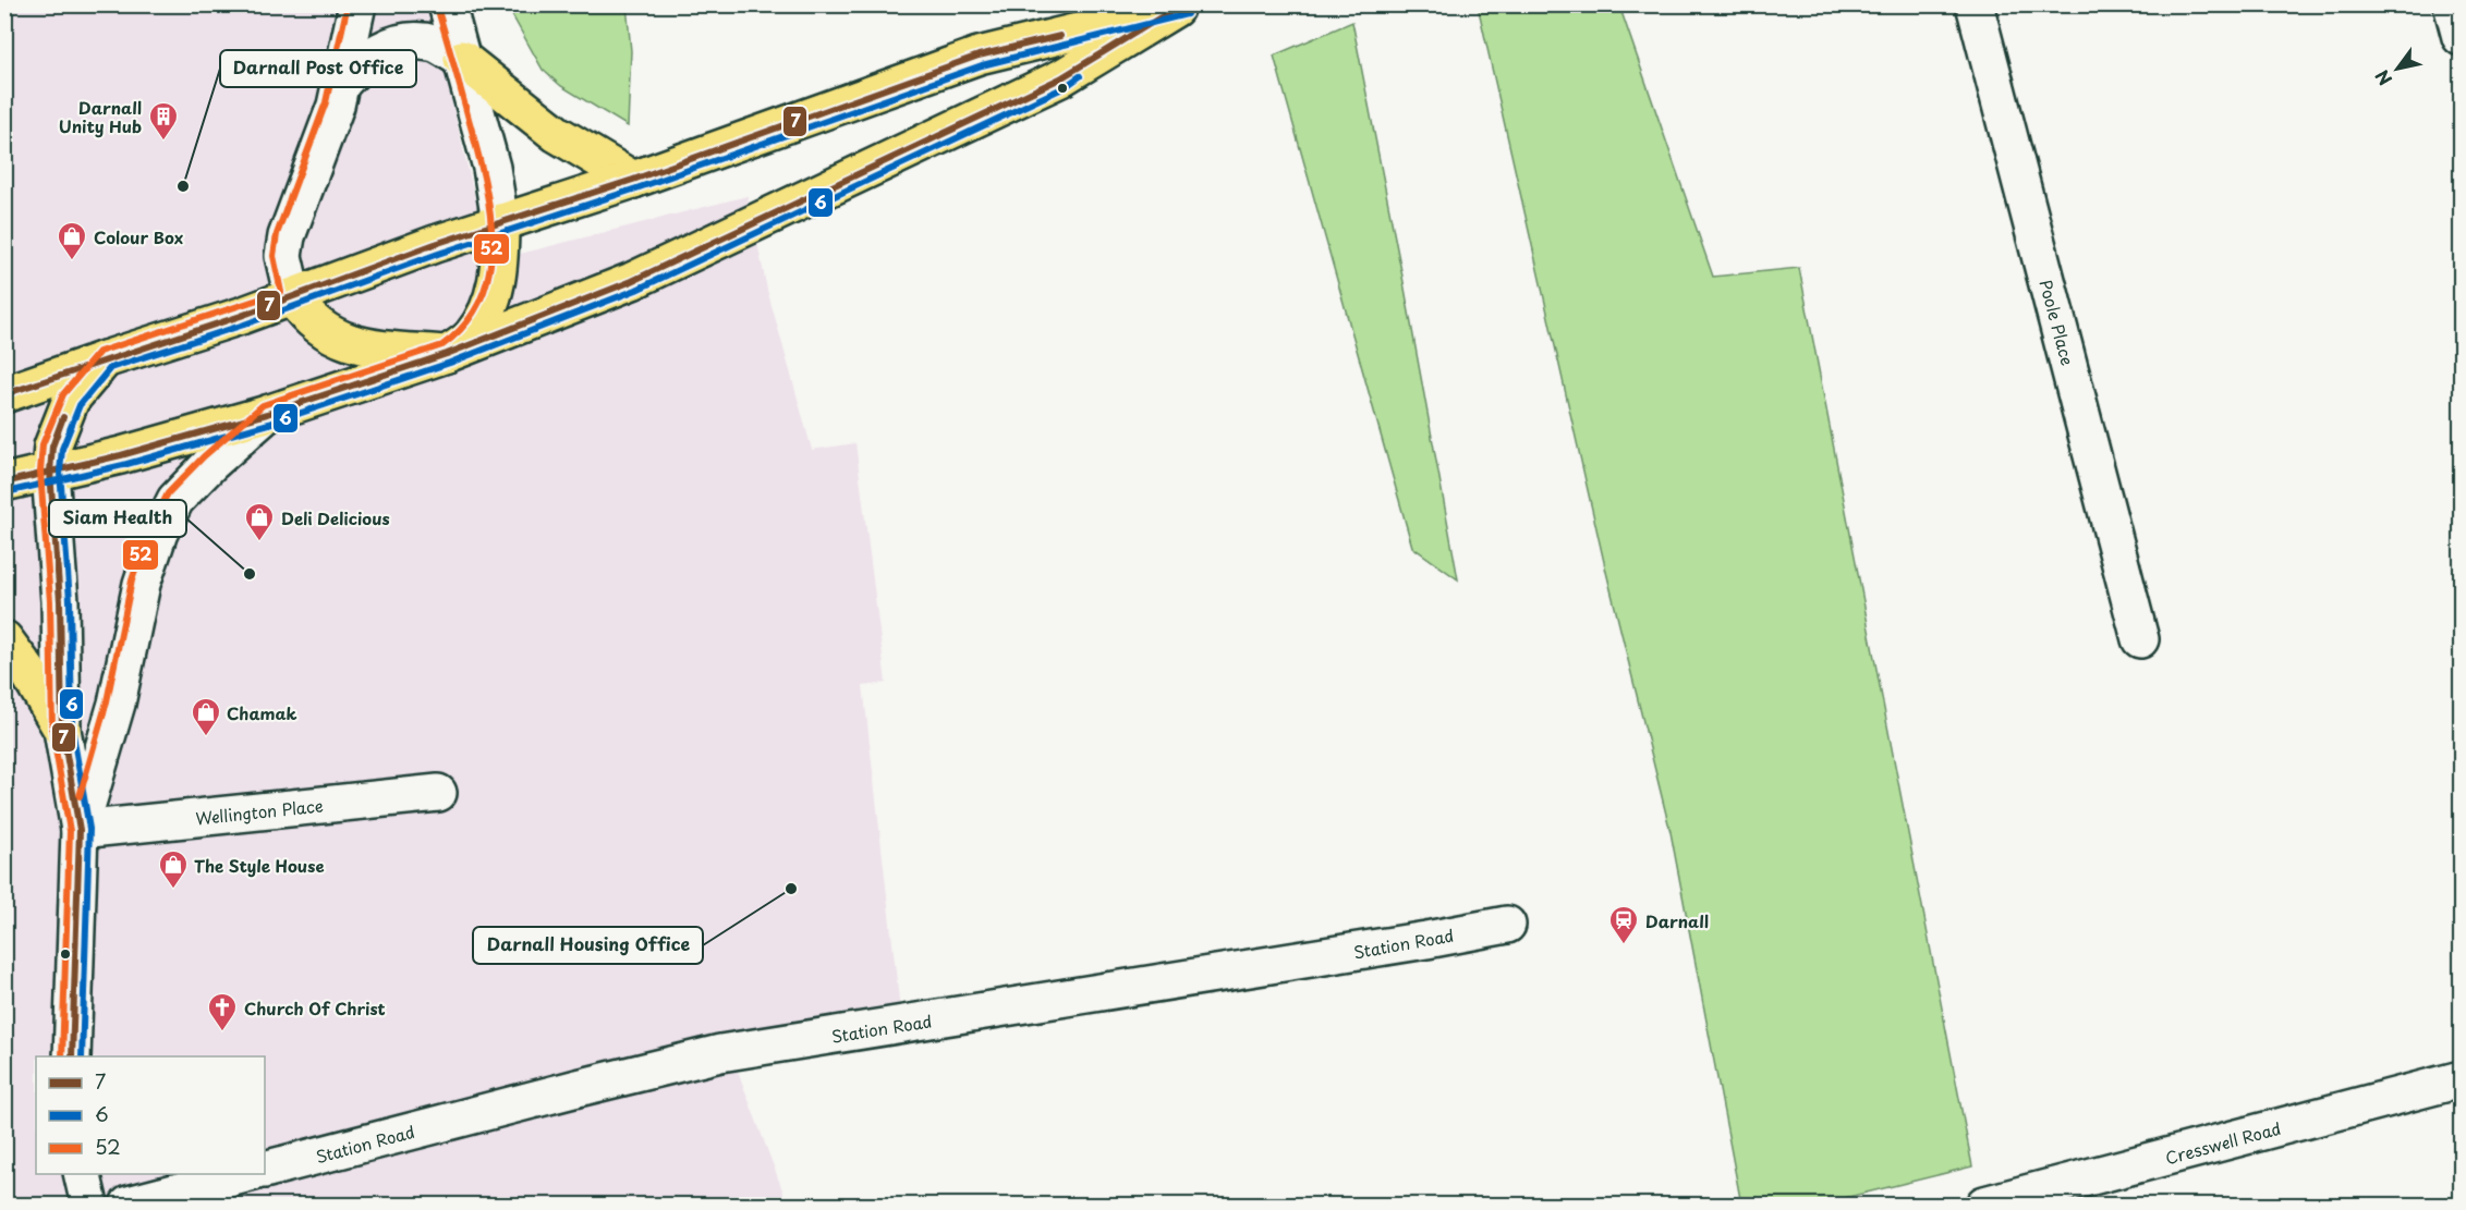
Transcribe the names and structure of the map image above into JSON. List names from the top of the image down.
{
  "streets": {
    "street": [
      "Poole Place",
      "Wellington Place",
      "Station Road",
      "Cresswell Road"
    ]
  },
  "places": {
    "building": ["Darnall Unity Hub"],
    "other": ["Darnall Post Office", "Siam Health", "Darnall Housing Office"],
    "shop": [
      "Colour Box",
      "Deli Delicious",
      "Chamak",
      "The Style House"
    ],
    "station": ["Darnall"],
    "church": ["Church Of Christ"]
  },
  "lines": ["transit line 52", "transit line 7", "transit line 6"],
  "legend": ["7", "6", "52"],
  "north": "bottom left"
}
